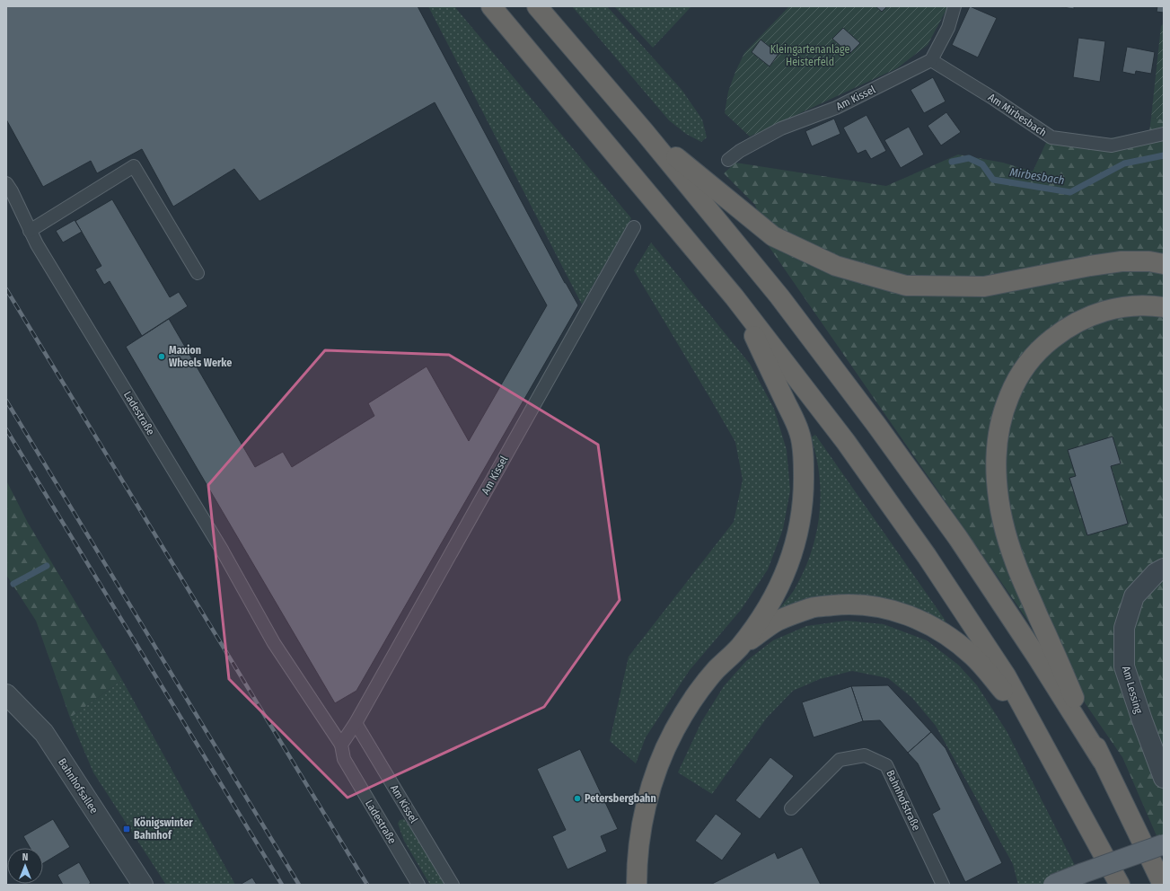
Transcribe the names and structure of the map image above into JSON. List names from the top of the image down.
{
  "streets": {
    "street": ["Am Lessing", "Bahnhofsallee"],
    "lane": [
      "Am Kissel",
      "Am Mirbesbach",
      "Ladestraße",
      "Bahnhofstraße"
    ]
  },
  "crossings": [
    ["Am Kissel", "Am Mirbesbach"],
    ["Am Kissel", "Ladestraße"]
  ],
  "water": ["Mirbesbach"],
  "parks": ["Kleingartenanlage Heisterfeld"],
  "places": {
    "other": ["Maxion Wheels Werke", "Petersbergbahn"],
    "transit": ["Königswinter Bahnhof"]
  },
  "north": "top"
}
